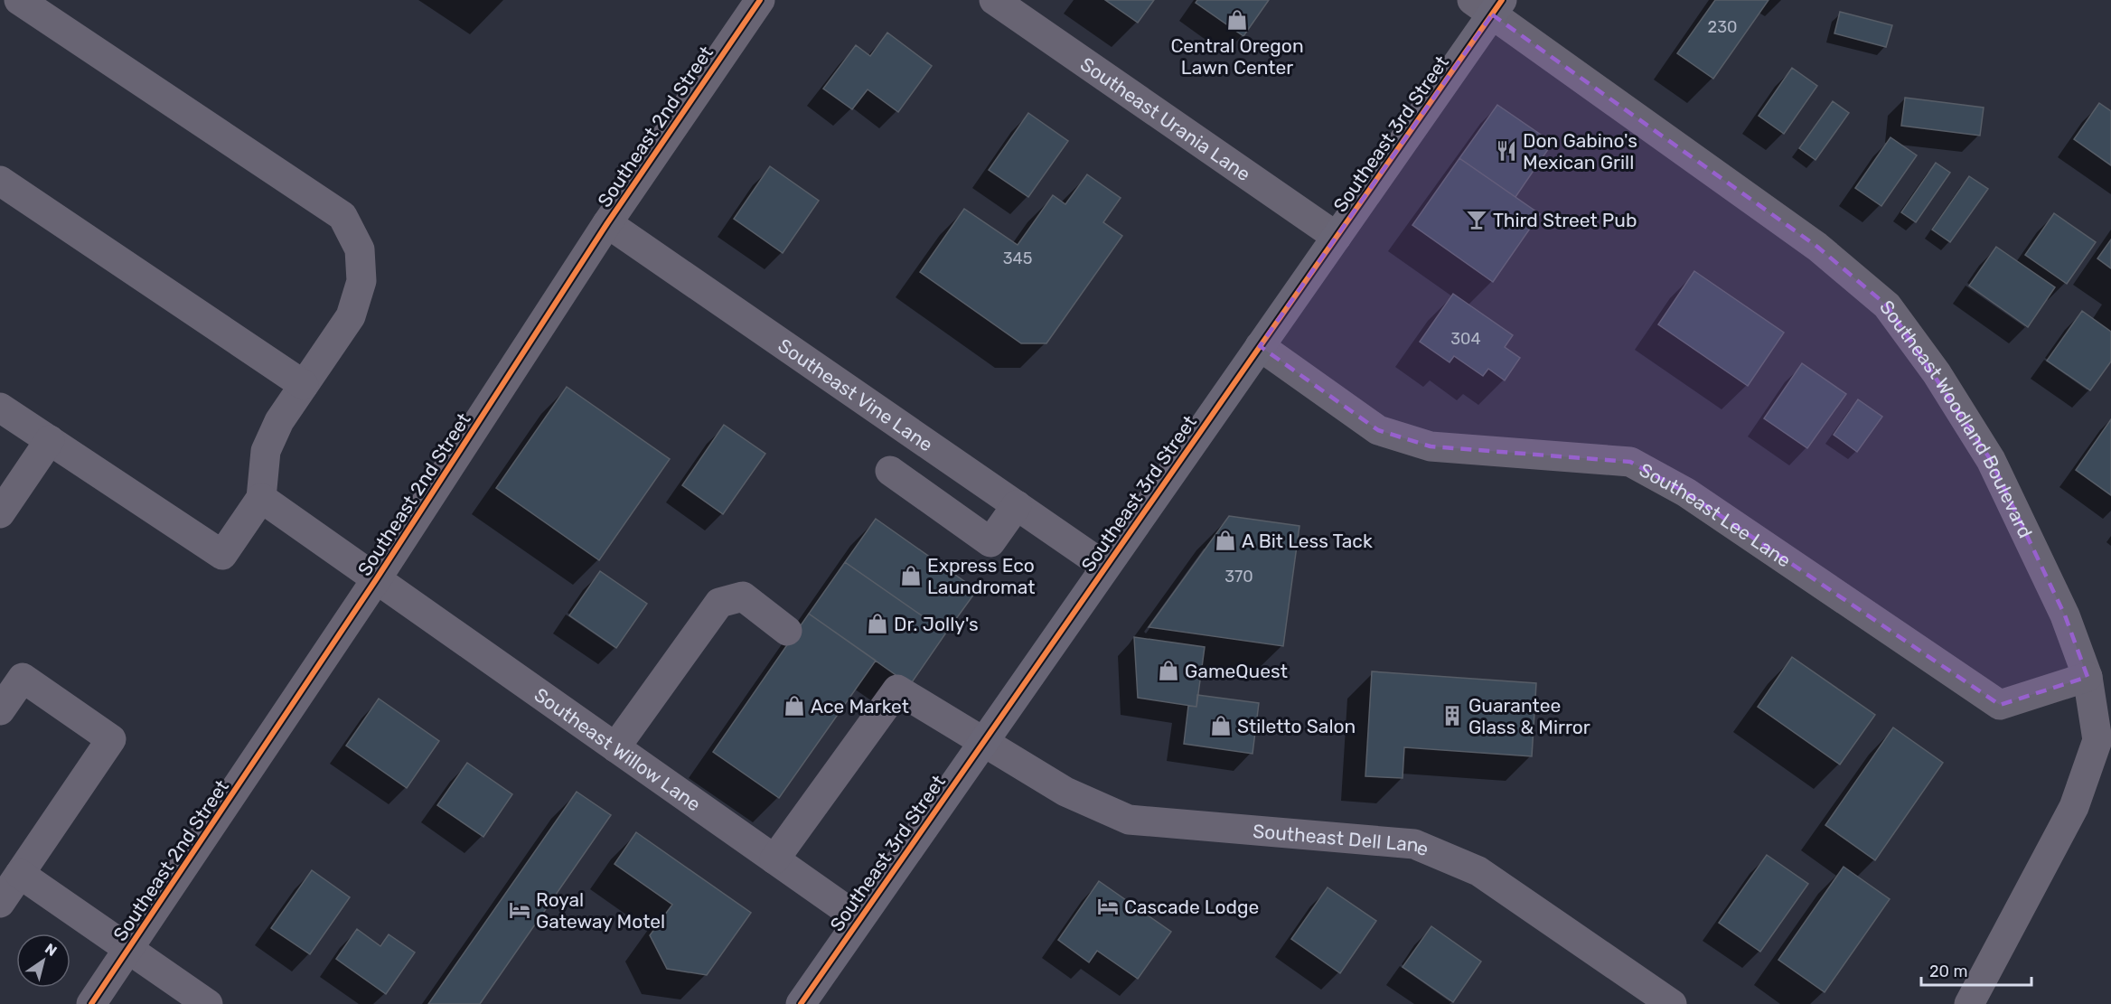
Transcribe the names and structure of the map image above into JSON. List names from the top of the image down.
{
  "streets": {
    "main road": ["Southeast 3rd Street"],
    "street": [
      "Southeast Urania Lane",
      "Southeast 2nd Street",
      "Southeast Vine Lane",
      "Southeast Woodland Boulevard",
      "Southeast Lee Lane",
      "Southeast Willow Lane",
      "Southeast Dell Lane"
    ]
  },
  "crossings": [
    ["Southeast Urania Lane", "Southeast 3rd Street"],
    ["Southeast 2nd Street", "Southeast Vine Lane"],
    ["Southeast 2nd Street", "Southeast Willow Lane"],
    ["Southeast 3rd Street", "Southeast Vine Lane"],
    ["Southeast 3rd Street", "Southeast Woodland Boulevard"],
    ["Southeast 3rd Street", "Southeast Lee Lane"],
    ["Southeast 3rd Street", "Southeast Willow Lane"],
    ["Southeast 3rd Street", "Southeast Dell Lane"],
    ["Southeast Woodland Boulevard", "Southeast Lee Lane"],
    ["Southeast Willow Lane", "Southeast Dell Lane"]
  ],
  "places": {
    "shop": [
      "Central Oregon Lawn Center",
      "A Bit Less Tack",
      "Express Eco Laundromat",
      "Dr. Jolly's",
      "GameQuest",
      "Ace Market",
      "Stiletto Salon"
    ],
    "restaurant": ["Don Gabino's Mexican Grill"],
    "bar": ["Third Street Pub"],
    "building": ["Guarantee Glass & Mirror"],
    "hotel": ["Cascade Lodge", "Royal Gateway Motel"]
  },
  "house_numbers": [
    "230",
    "345",
    "304",
    "370"
  ],
  "scale_bar": "20 m",
  "north": "top right"
}
